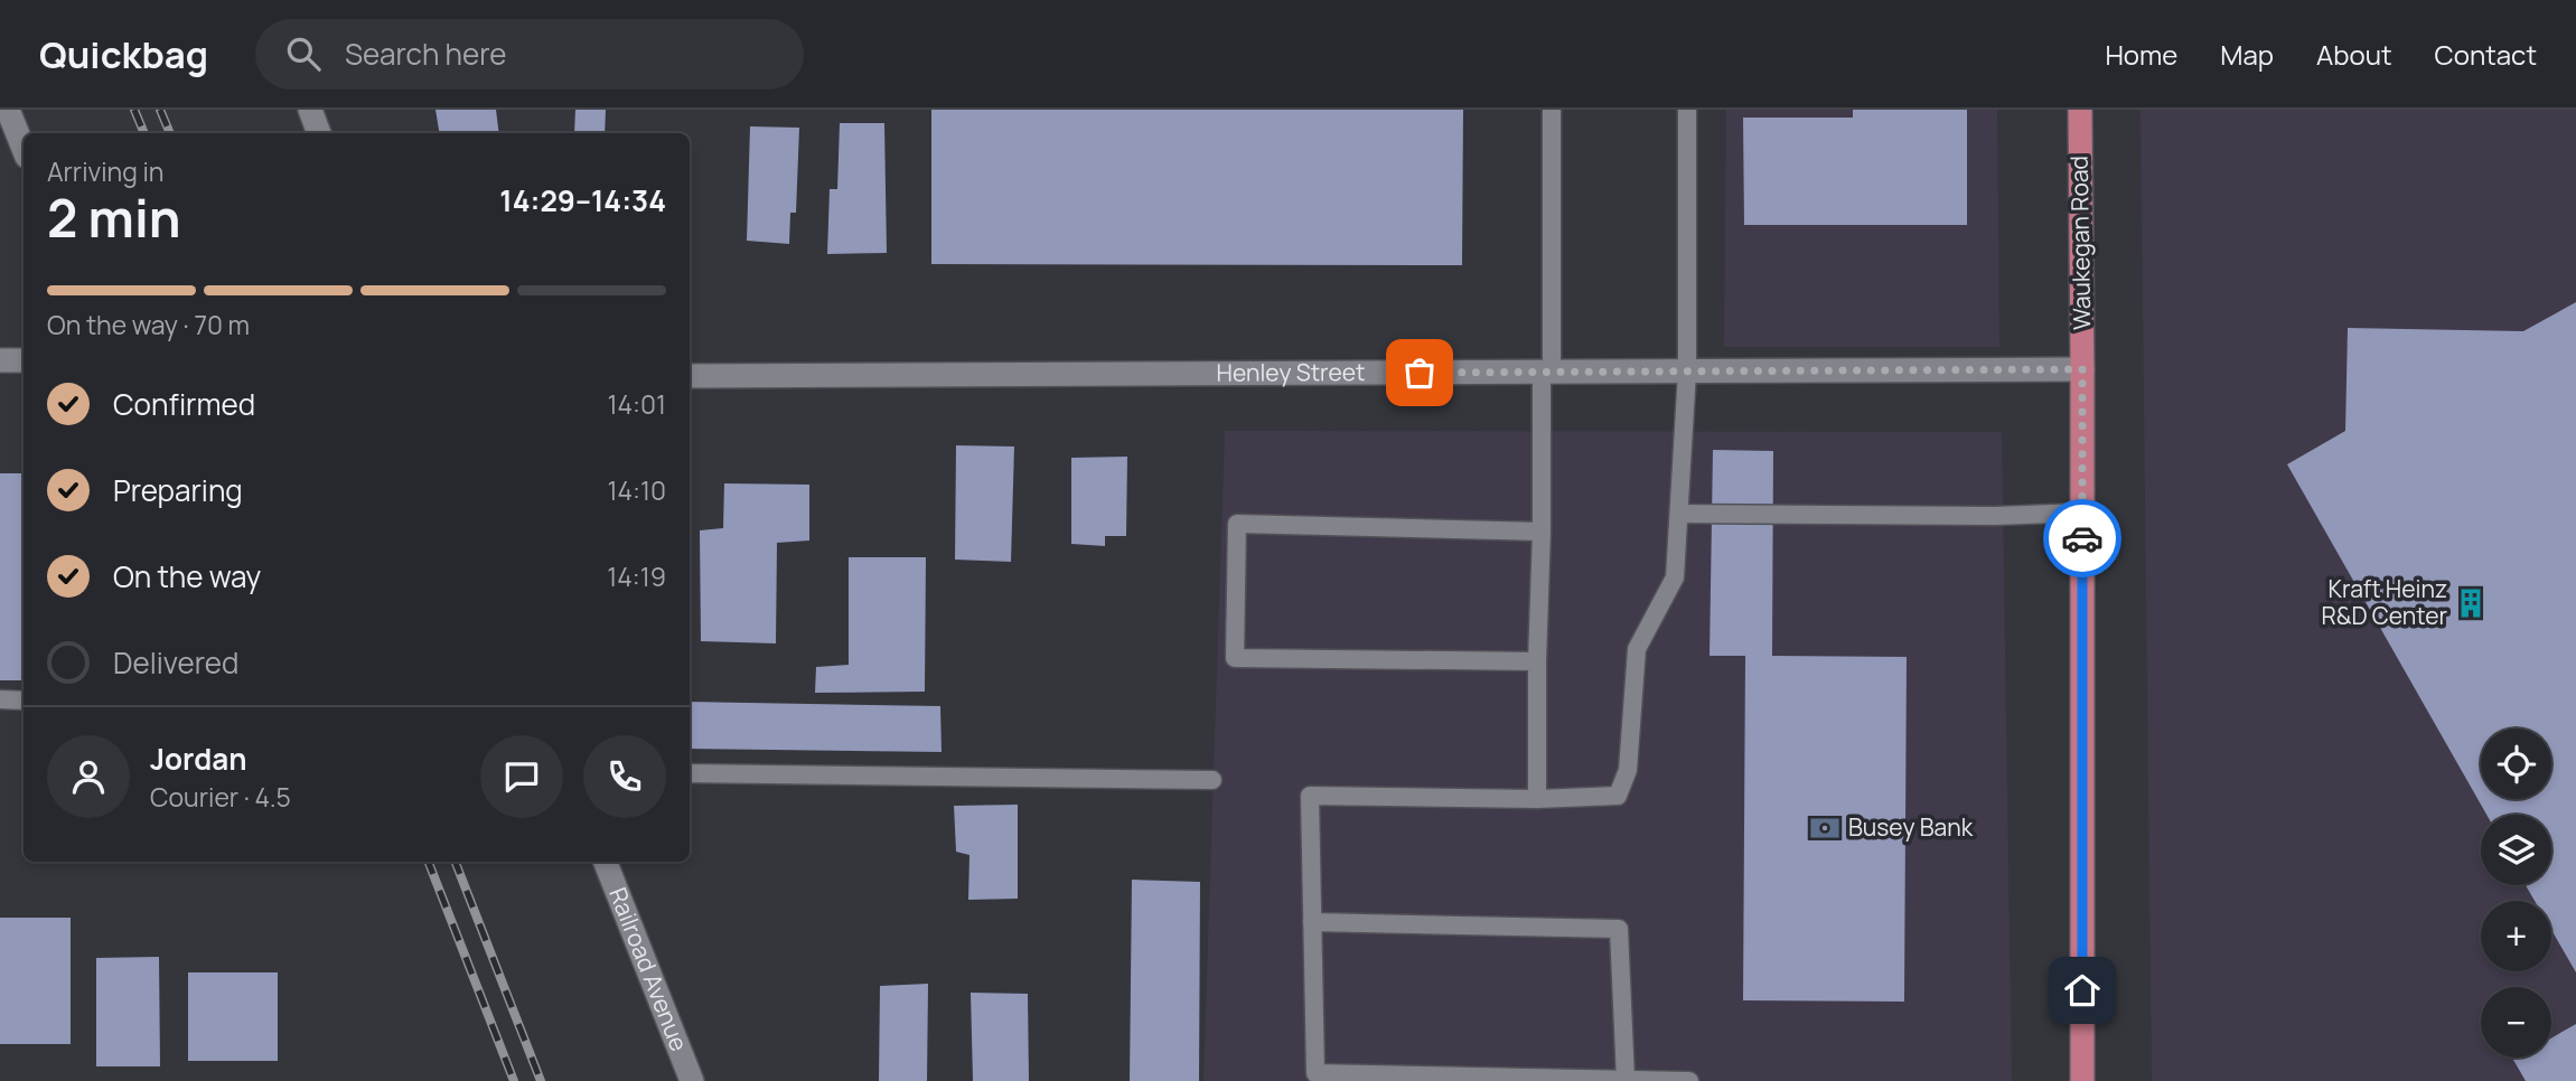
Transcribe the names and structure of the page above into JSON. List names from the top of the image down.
{
  "streets": {
    "main road": ["Waukegan Road"],
    "street": ["Henley Street", "Railroad Avenue"]
  },
  "crossings": [
    ["Waukegan Road", "Henley Street"]
  ],
  "places": {
    "building": ["Kraft Heinz R&D Center"],
    "bank": ["Busey Bank"]
  },
  "page": {
    "header": "Quickbag",
    "search": "Search here",
    "nav": [
      "Home",
      "Map",
      "About",
      "Contact"
    ],
    "heading": ["2 min", "Arriving in", "14:29–14:34"],
    "panel": ["Jordan", "Courier · 4.5"],
    "bar": "On the way · 70 m",
    "list": [
      ["Confirmed", "14:01"],
      ["Preparing", "14:10"],
      ["On the way", "14:19"],
      "Delivered"
    ],
    "map_buttons": ["+", "−"]
  }
}
